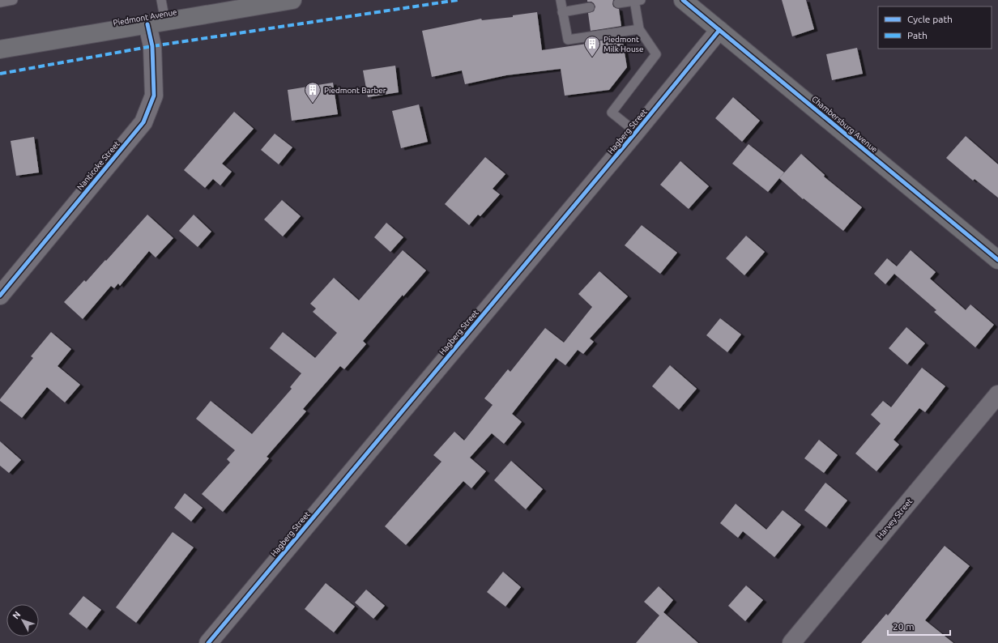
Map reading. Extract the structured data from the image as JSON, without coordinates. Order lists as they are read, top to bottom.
{
  "streets": {
    "street": [
      "Piedmont Avenue",
      "Chambersburg Avenue",
      "Hagberg Street",
      "Nanticoke Street",
      "Harvey Street"
    ]
  },
  "crossings": [
    ["Piedmont Avenue", "Nanticoke Street"],
    ["Chambersburg Avenue", "Hagberg Street"]
  ],
  "places": {
    "building": ["Piedmont Milk House", "Piedmont Barber"]
  },
  "legend": ["Cycle path", "Path"],
  "scale_bar": "20 m",
  "north": "top left"
}
